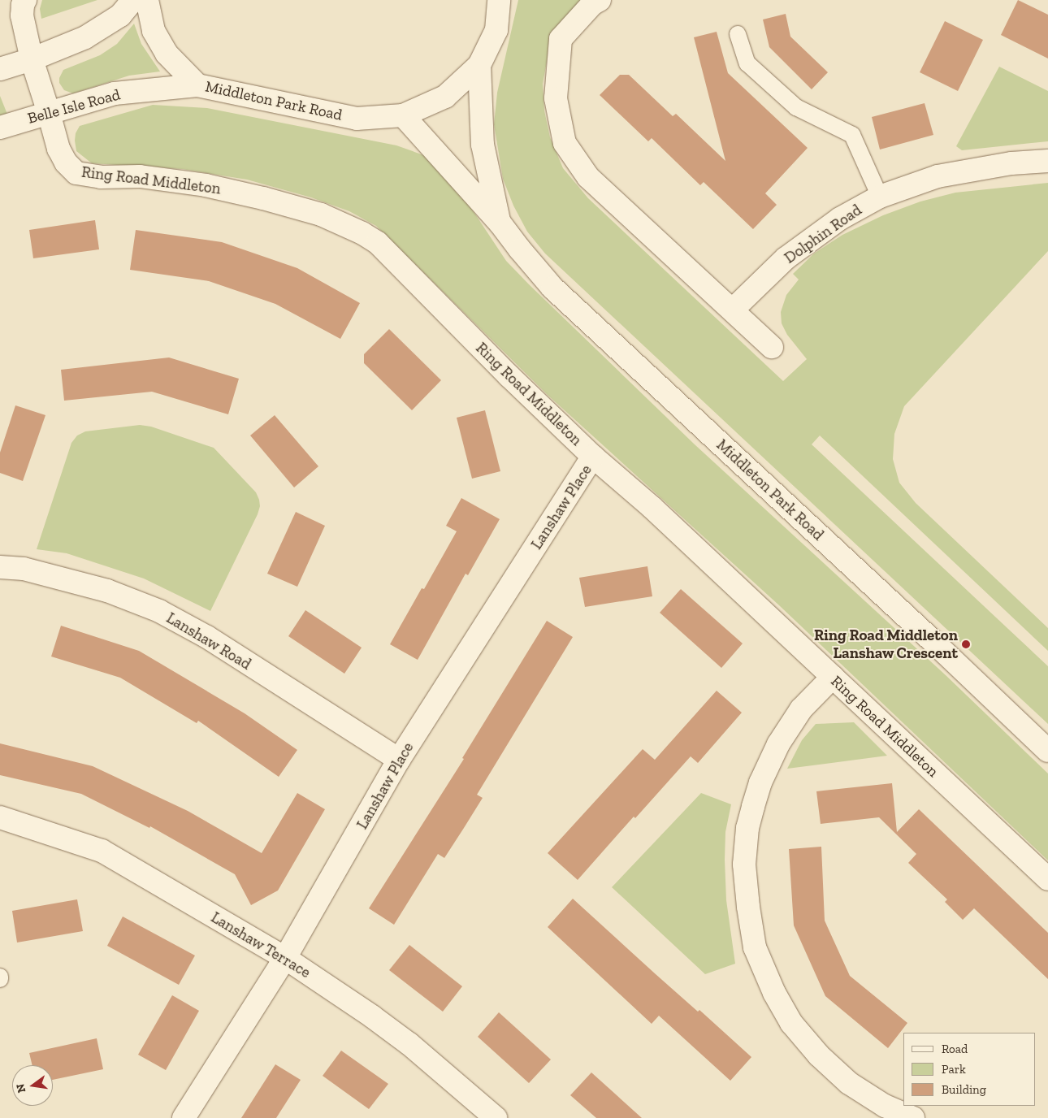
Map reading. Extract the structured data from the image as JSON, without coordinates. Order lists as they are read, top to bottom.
{
  "streets": {
    "street": [
      "Middleton Park Road",
      "Belle Isle Road",
      "Ring Road Middleton",
      "Dolphin Road",
      "Lanshaw Place",
      "Lanshaw Road",
      "Lanshaw Terrace"
    ]
  },
  "crossings": [
    ["Middleton Park Road", "Belle Isle Road"],
    ["Belle Isle Road", "Ring Road Middleton"],
    ["Ring Road Middleton", "Lanshaw Place"],
    ["Lanshaw Place", "Lanshaw Road"],
    ["Lanshaw Place", "Lanshaw Terrace"]
  ],
  "places": ["Ring Road Middleton Lanshaw Crescent"],
  "legend": ["Road", "Park", "Building"],
  "north": "left"
}
